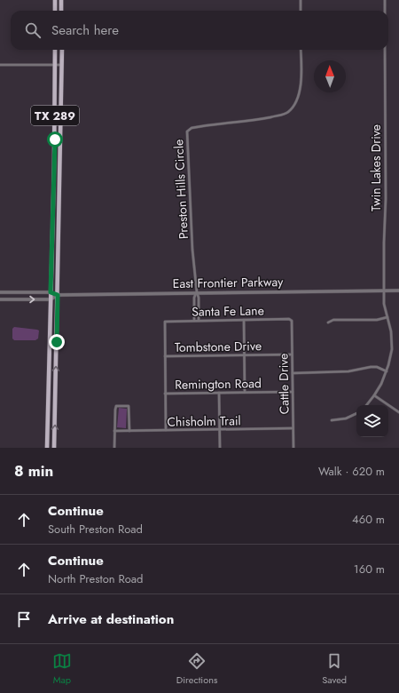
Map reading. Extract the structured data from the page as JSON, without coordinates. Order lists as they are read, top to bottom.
{
  "streets": {
    "main road": ["TX 289"],
    "street": [
      "Twin Lakes Drive",
      "Preston Hills Circle",
      "East Frontier Parkway",
      "Santa Fe Lane",
      "Tombstone Drive",
      "Remington Road",
      "Cattle Drive",
      "Chisholm Trail"
    ]
  },
  "crossings": [
    ["TX 289", "East Frontier Parkway"],
    ["Twin Lakes Drive", "East Frontier Parkway"],
    ["Preston Hills Circle", "East Frontier Parkway"],
    ["Santa Fe Lane", "Tombstone Drive"],
    ["Santa Fe Lane", "Cattle Drive"],
    ["Tombstone Drive", "Cattle Drive"],
    ["Remington Road", "Cattle Drive"],
    ["Cattle Drive", "Chisholm Trail"]
  ],
  "north": "top",
  "page": {
    "search": "Search here",
    "heading": ["8 min", "Walk · 620 m"],
    "list": [
      ["Continue", "South Preston Road", "460 m"],
      ["Continue", "North Preston Road", "160 m"],
      "Arrive at destination"
    ],
    "nav": ["Map", "Directions", "Saved"]
  }
}
